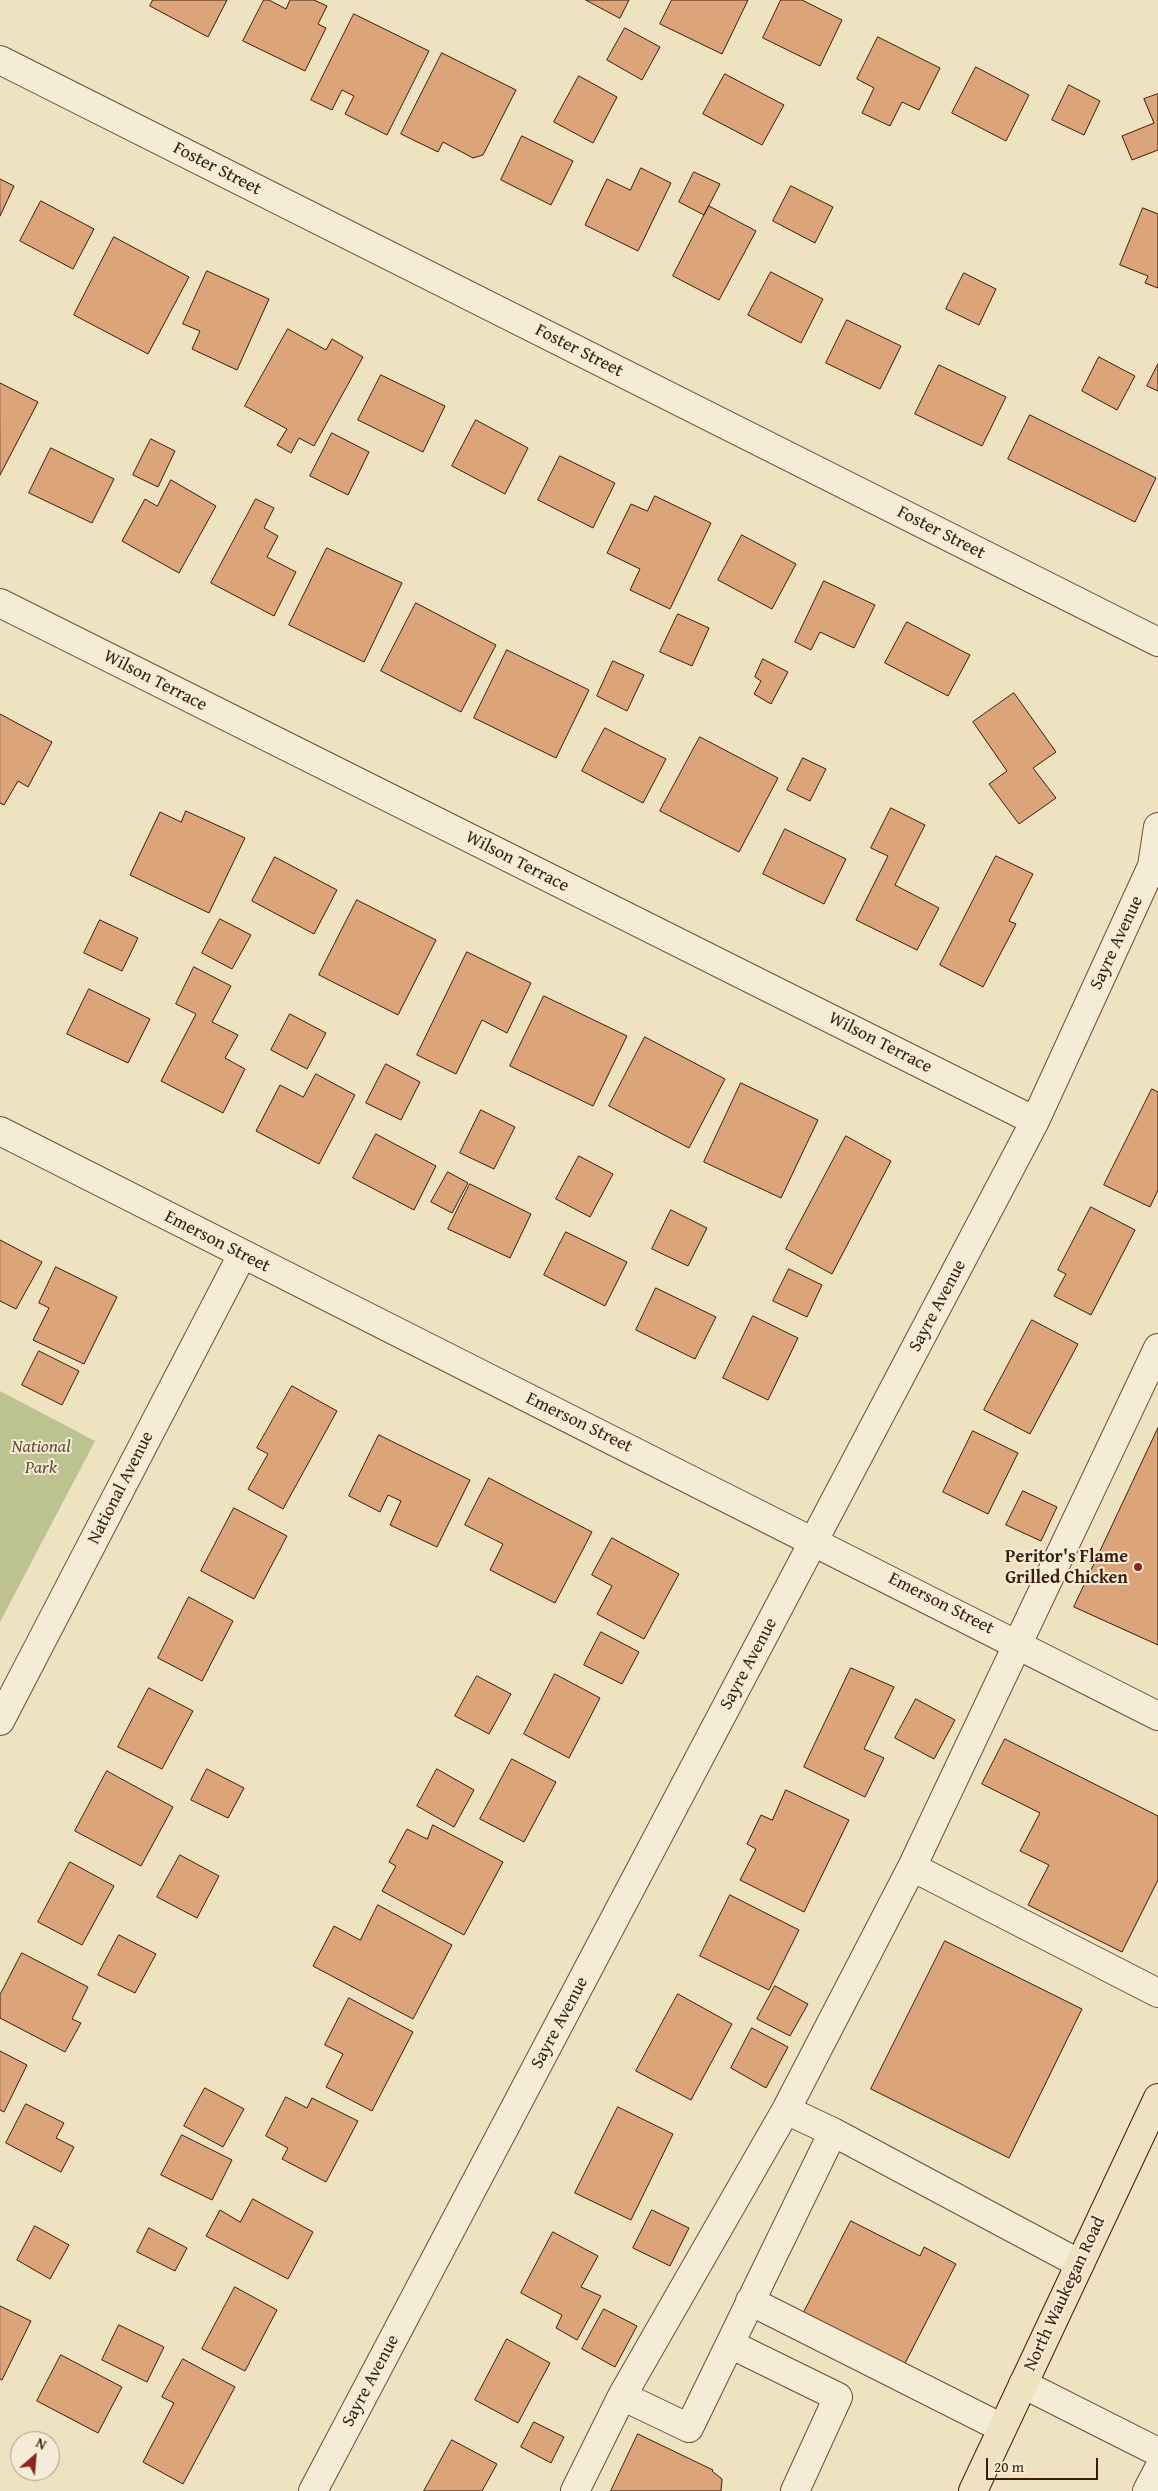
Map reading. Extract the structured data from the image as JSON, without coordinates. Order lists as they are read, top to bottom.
{
  "streets": {
    "main road": ["North Waukegan Road"],
    "street": [
      "Foster Street",
      "Wilson Terrace",
      "Sayre Avenue",
      "Emerson Street",
      "National Avenue"
    ]
  },
  "crossings": [
    ["Wilson Terrace", "Sayre Avenue"],
    ["Sayre Avenue", "Emerson Street"],
    ["Emerson Street", "National Avenue"]
  ],
  "parks": ["National Park"],
  "places": ["Peritor's Flame Grilled Chicken"],
  "scale_bar": "20 m",
  "north": "top right"
}
